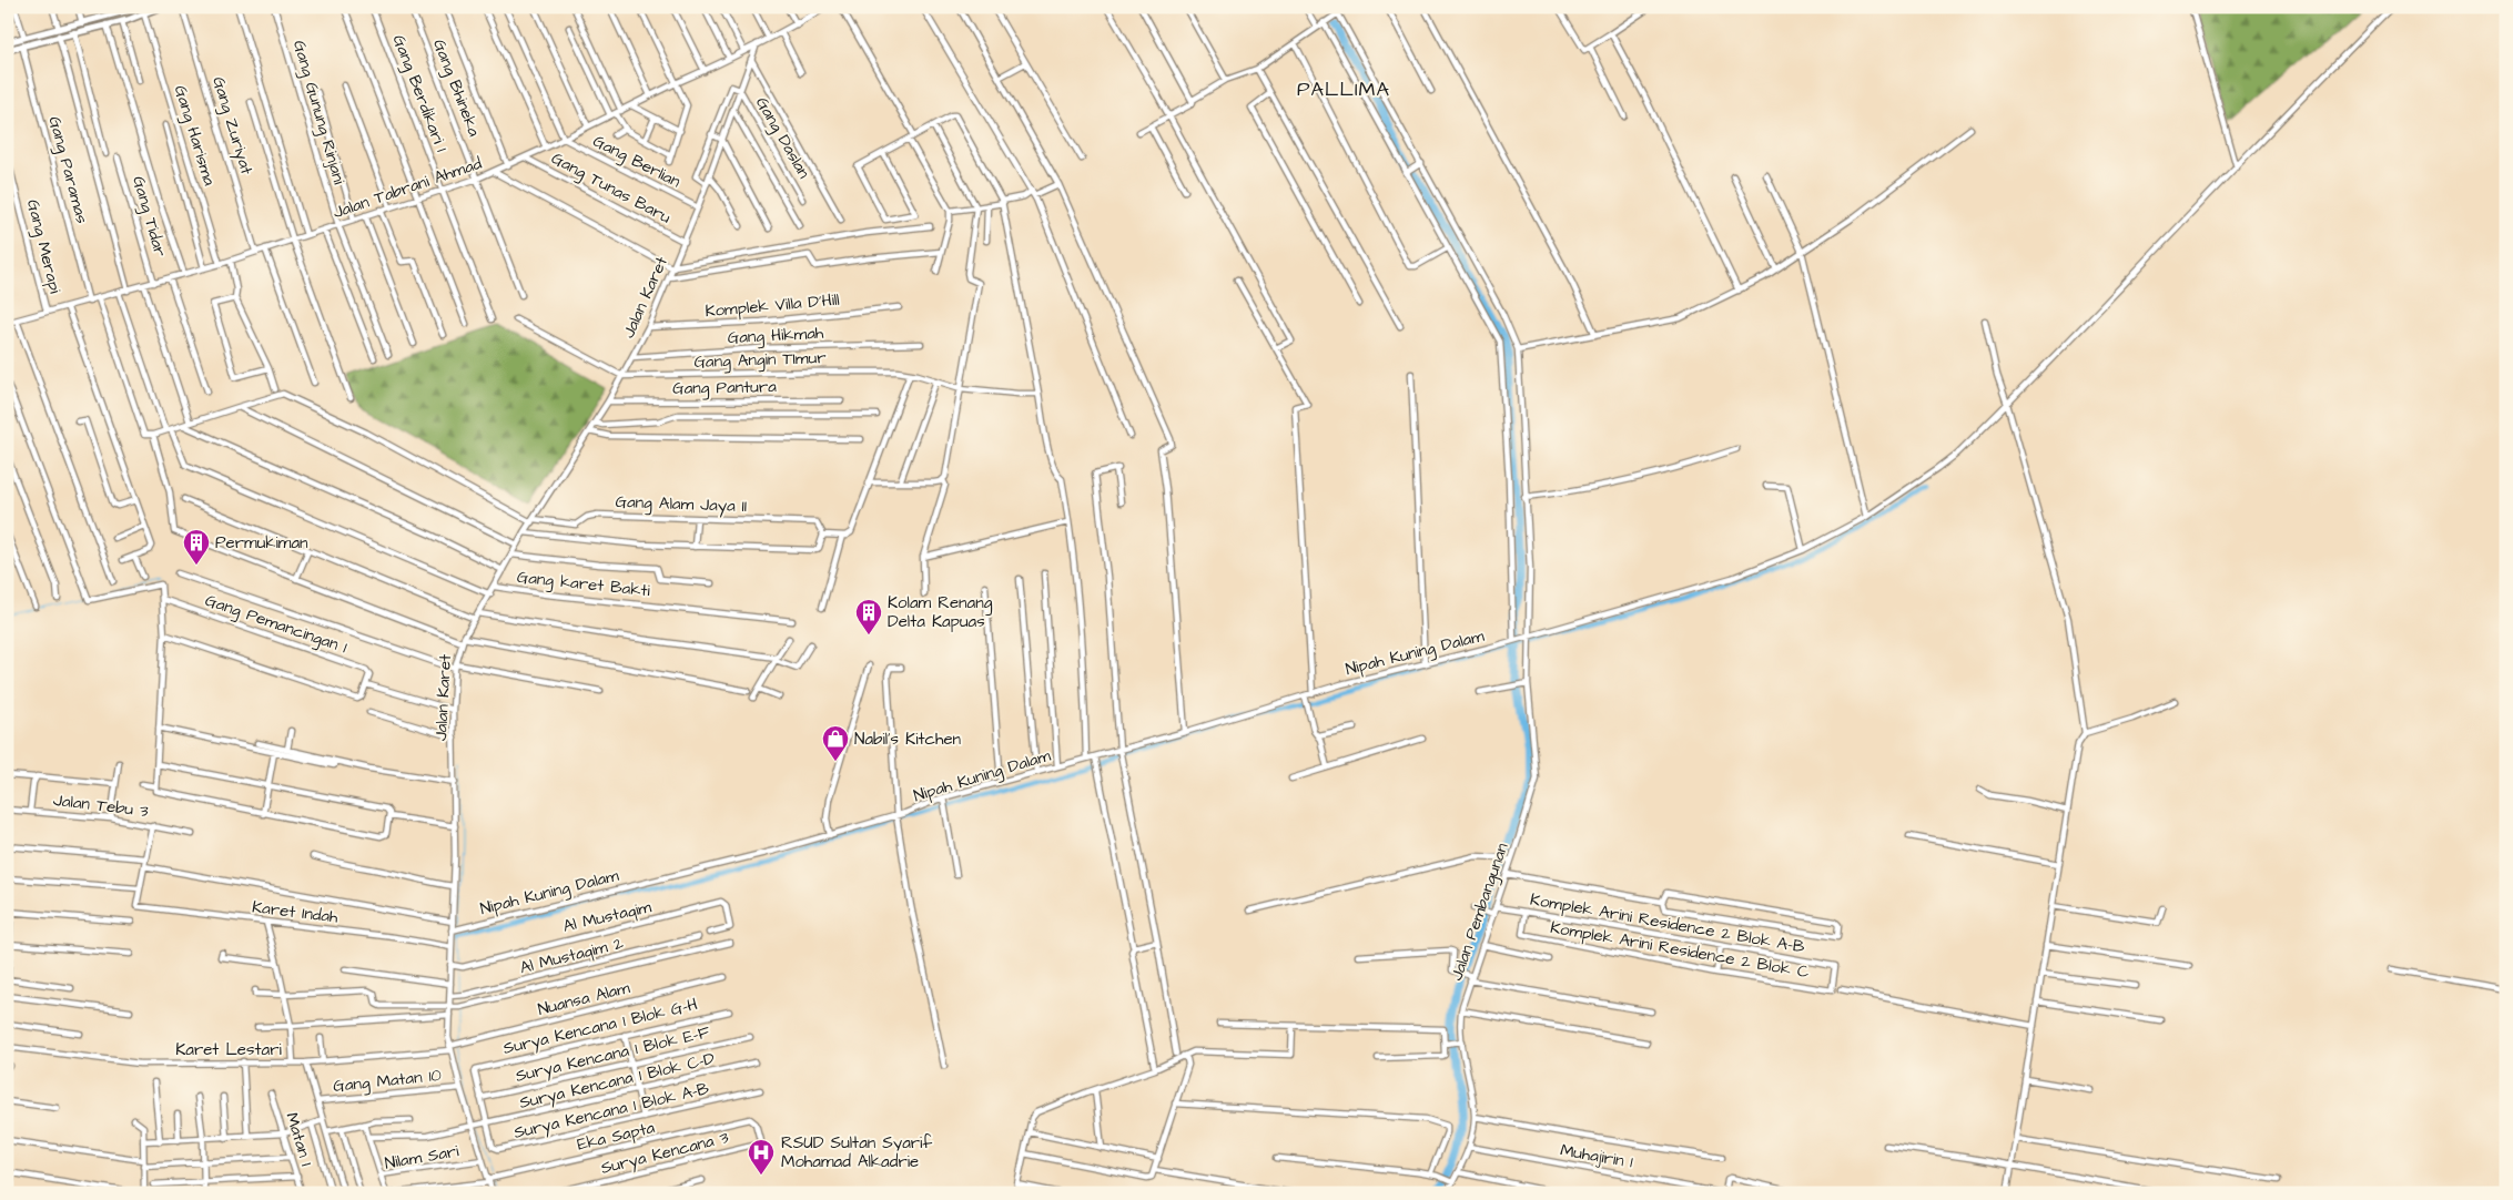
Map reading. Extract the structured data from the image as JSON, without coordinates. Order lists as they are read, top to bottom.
{
  "streets": {
    "street": [
      "Gang Bhineka",
      "Gang Berdikari 1",
      "Gang Gunung Rinjani",
      "Gang Zuriyat",
      "Gang Harisma",
      "Gang Daslan",
      "Gang Berlian",
      "Gang Paramas",
      "Jalan Tabrani Ahmad",
      "Gang Tunas Baru",
      "Gang Tidar",
      "Gang Merapi",
      "Jalan Karet",
      "Komplek Villa D'Hill",
      "Gang Hikmah",
      "Gang Angin TImur",
      "Gang Pantura",
      "Gang Alam Jaya II",
      "Gang karet Bakti",
      "Gang Pemancingan 1",
      "Nipah Kuning Dalam",
      "Jalan Tebu 3",
      "Karet Indah",
      "Jalan Pembangunan",
      "Al Mustaqim",
      "Komplek Arini Residence 2 Blok A-B",
      "Komplek Arini Residence 2 Blok C",
      "Al Mustaqim 2",
      "Nuansa Alam",
      "Surya Kencana 1 Blok G-H",
      "Karet Lestari",
      "Surya Kencana 1 Blok E-F",
      "Gang Matan 10",
      "Surya Kencana 1 Blok C-D",
      "Surya Kencana 1 Blok A-B",
      "Eka Sapta",
      "Matan 1",
      "Surya Kencana 3",
      "Muhajirin 1",
      "Nilam Sari"
    ]
  },
  "crossings": [
    ["Gang Bhineka", "Jalan Tabrani Ahmad"],
    ["Gang Berdikari 1", "Jalan Tabrani Ahmad"],
    ["Gang Gunung Rinjani", "Jalan Tabrani Ahmad"],
    ["Gang Zuriyat", "Jalan Tabrani Ahmad"],
    ["Gang Harisma", "Jalan Tabrani Ahmad"],
    ["Gang Daslan", "Jalan Karet"],
    ["Gang Berlian", "Jalan Tabrani Ahmad"],
    ["Gang Berlian", "Jalan Karet"],
    ["Gang Paramas", "Jalan Tabrani Ahmad"],
    ["Jalan Tabrani Ahmad", "Gang Tunas Baru"],
    ["Jalan Tabrani Ahmad", "Gang Tidar"],
    ["Jalan Tabrani Ahmad", "Gang Merapi"],
    ["Jalan Tabrani Ahmad", "Jalan Karet"],
    ["Gang Tunas Baru", "Jalan Karet"],
    ["Jalan Karet", "Komplek Villa D'Hill"],
    ["Jalan Karet", "Gang Hikmah"],
    ["Jalan Karet", "Gang Angin TImur"],
    ["Jalan Karet", "Gang Pantura"],
    ["Jalan Karet", "Gang Alam Jaya II"],
    ["Jalan Karet", "Gang karet Bakti"],
    ["Jalan Karet", "Nipah Kuning Dalam"],
    ["Jalan Karet", "Karet Indah"],
    ["Jalan Karet", "Al Mustaqim"],
    ["Jalan Karet", "Al Mustaqim 2"],
    ["Jalan Karet", "Nuansa Alam"],
    ["Jalan Karet", "Karet Lestari"],
    ["Jalan Karet", "Gang Matan 10"],
    ["Jalan Karet", "Surya Kencana 1 Blok C-D"],
    ["Jalan Karet", "Eka Sapta"],
    ["Jalan Karet", "Nilam Sari"],
    ["Nipah Kuning Dalam", "Jalan Pembangunan"],
    ["Jalan Pembangunan", "Komplek Arini Residence 2 Blok A-B"],
    ["Jalan Pembangunan", "Muhajirin 1"],
    ["Komplek Arini Residence 2 Blok A-B", "Komplek Arini Residence 2 Blok C"],
    ["Nuansa Alam", "Karet Lestari"],
    ["Surya Kencana 1 Blok G-H", "Surya Kencana 1 Blok E-F"],
    ["Surya Kencana 1 Blok C-D", "Surya Kencana 1 Blok A-B"],
    ["Eka Sapta", "Surya Kencana 3"]
  ],
  "districts": ["PALLIMA"],
  "places": {
    "building": ["Permukiman", "Kolam Renang Delta Kapuas"],
    "shop": ["Nabil's Kitchen"],
    "hospital": ["RSUD Sultan Syarif Mohamad Alkadrie"]
  }
}
